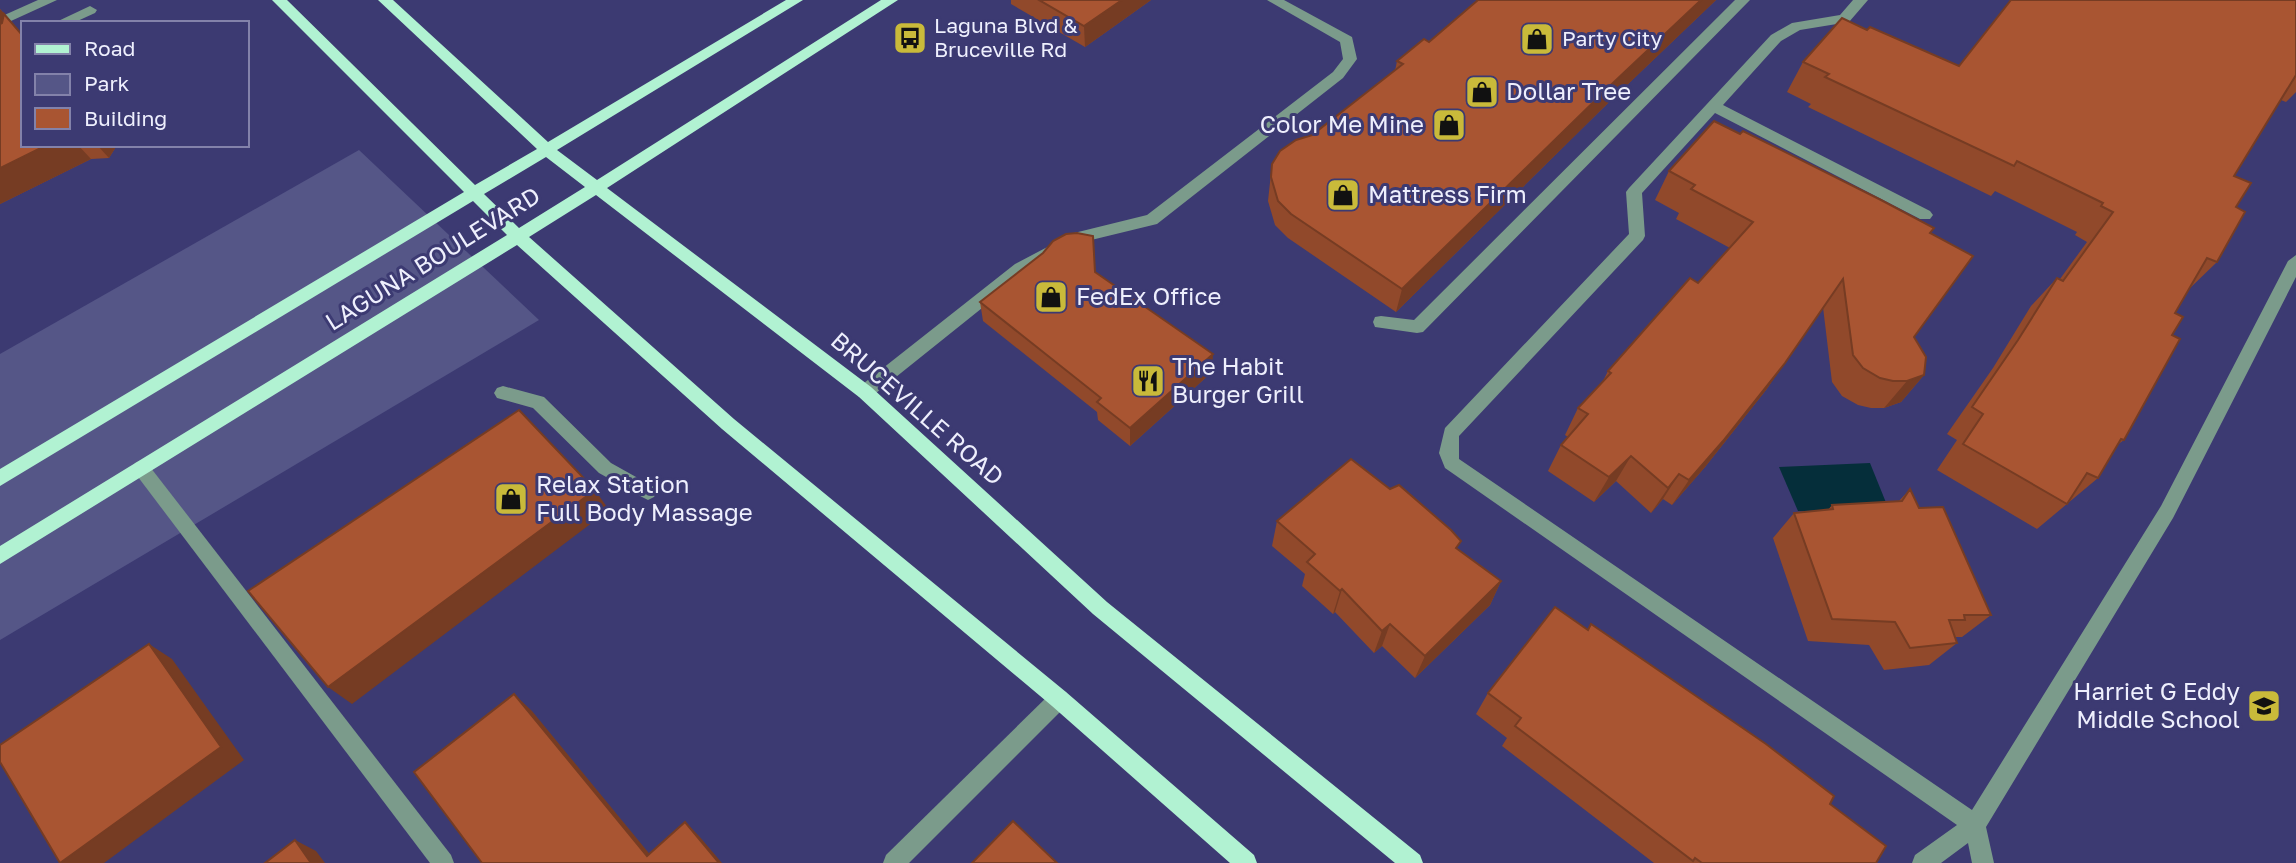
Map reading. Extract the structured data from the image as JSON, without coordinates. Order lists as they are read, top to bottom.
{
  "streets": {
    "main road": ["LAGUNA BOULEVARD", "BRUCEVILLE ROAD"]
  },
  "crossings": [
    ["LAGUNA BOULEVARD", "BRUCEVILLE ROAD"]
  ],
  "places": {
    "bus stop": ["Laguna Blvd & Bruceville Rd"],
    "shop": [
      "Party City",
      "Dollar Tree",
      "Color Me Mine",
      "Mattress Firm",
      "FedEx Office",
      "Relax Station Full Body Massage"
    ],
    "restaurant": ["The Habit Burger Grill"],
    "school or university": ["Harriet G Eddy Middle School"]
  },
  "legend": ["Road", "Park", "Building"]
}
